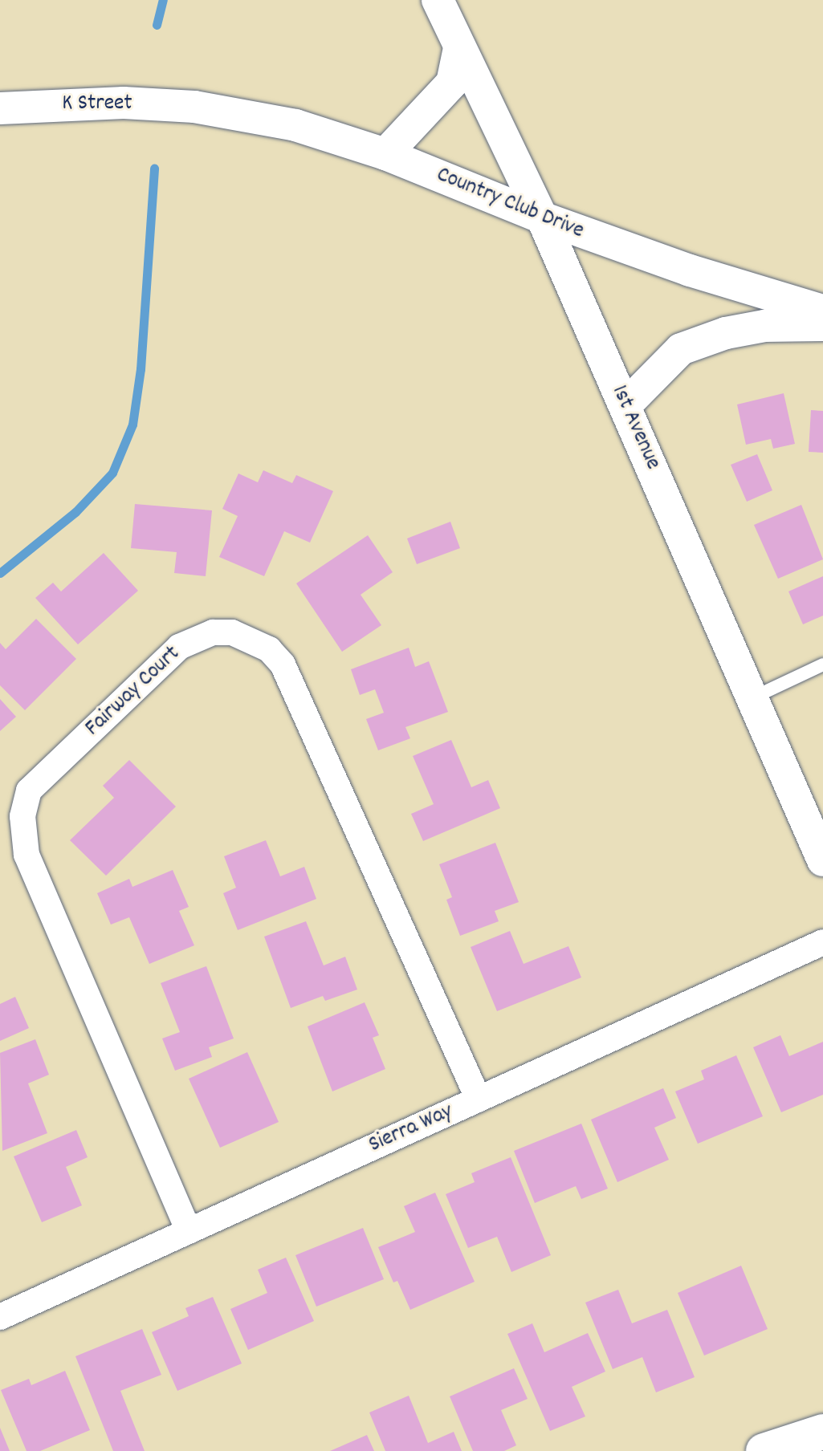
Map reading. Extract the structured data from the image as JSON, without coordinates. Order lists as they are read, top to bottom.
{
  "streets": {
    "street": [
      "K Street",
      "Country Club Drive",
      "1st Avenue",
      "Fairway Court",
      "Sierra Way"
    ]
  },
  "crossings": [
    ["K Street", "Country Club Drive"],
    ["Country Club Drive", "1st Avenue"],
    ["Fairway Court", "Sierra Way"]
  ]
}
